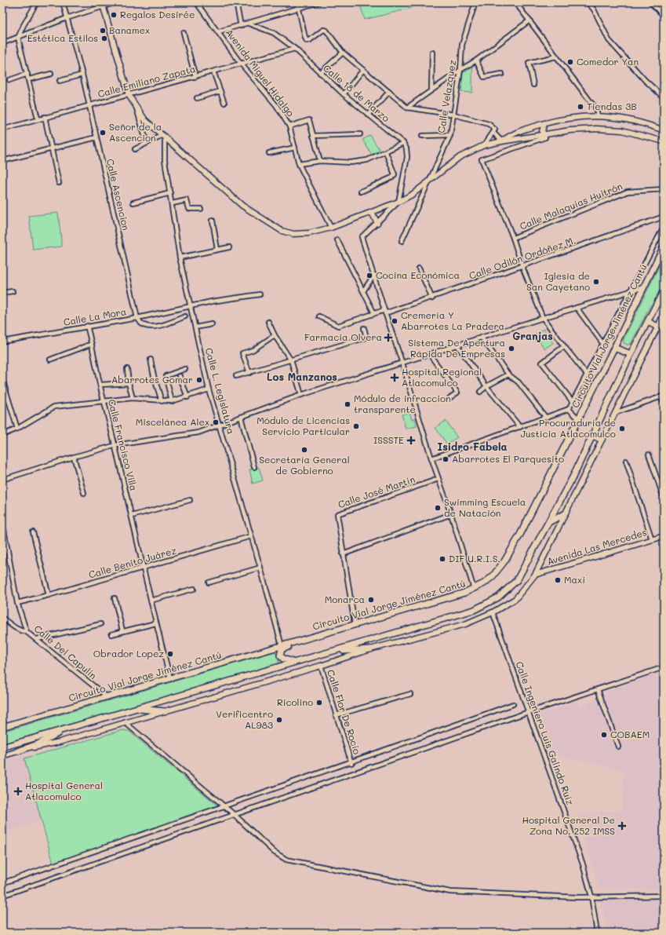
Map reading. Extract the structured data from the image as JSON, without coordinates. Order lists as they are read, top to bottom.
{
  "streets": {
    "main road": ["Circuito Vial Jorge Jiménez Cantú"],
    "street": [
      "Avenida Miguel Hidalgo",
      "Calle Emiliano Zapata",
      "Calle 18 de Marzo",
      "Calle Velazquez",
      "Calle Ascencion",
      "Calle Malaquías Huitrón",
      "Calle Odilón Ordóñez M.",
      "Calle La Mora",
      "Calle L. Legislatura",
      "Calle Francisco Villa",
      "Calle José Martín",
      "Avenida Las Mercedes",
      "Calle Benito Juárez",
      "Calle Del Capulín",
      "Calle Flor De Rocío",
      "Calle Ingeniero Luis Galindo Ruíz"
    ]
  },
  "crossings": [
    ["Avenida Miguel Hidalgo", "Calle Emiliano Zapata"],
    ["Calle Emiliano Zapata", "Calle 18 de Marzo"],
    ["Calle Emiliano Zapata", "Calle Ascencion"],
    ["Calle Ascencion", "Calle La Mora"],
    ["Calle Malaquías Huitrón", "Calle Odilón Ordóñez M."],
    ["Calle La Mora", "Calle L. Legislatura"],
    ["Calle La Mora", "Calle Francisco Villa"],
    ["Circuito Vial Jorge Jiménez Cantú", "Calle L. Legislatura"],
    ["Circuito Vial Jorge Jiménez Cantú", "Calle Francisco Villa"],
    ["Circuito Vial Jorge Jiménez Cantú", "Calle José Martín"],
    ["Circuito Vial Jorge Jiménez Cantú", "Calle Del Capulín"],
    ["Calle L. Legislatura", "Calle Benito Juárez"],
    ["Calle Francisco Villa", "Calle Benito Juárez"],
    ["Calle Benito Juárez", "Calle Del Capulín"]
  ],
  "districts": ["Granjas", "Los Manzanos", "Isidro Fabela"],
  "places": {
    "other": [
      "Regalos Desirée",
      "Banamex",
      "Estética Estilos",
      "Comedor Yan",
      "Tiendas 3B",
      "Señor de la Ascencion",
      "Cocina Económica",
      "Iglesia de San Cayetano",
      "Cremería Y Abarrotes La Pradera",
      "Sistema De Apertura Rápida De Empresas",
      "Abarrotes Gomar",
      "Módulo de infraccion transparente",
      "Miscelánea Alex",
      "Módulo de Licencias Servicio Particular",
      "Procuraduría de Justicia Atlacomulco",
      "Secretaría General de Gobierno",
      "Abarrotes El Parquesito",
      "Swimming Escuela de Natación",
      "DIF U.R.I.S.",
      "Maxi",
      "Monarca",
      "Obrador Lopez",
      "Ricolino",
      "Verificentro AL983",
      "COBAEM"
    ],
    "health": [
      "Farmacia Olvera",
      "Hospital Regional Atlacomulco",
      "ISSSTE",
      "Hospital General Atlacomulco",
      "Hospital General De Zona No. 252 IMSS"
    ]
  }
}
